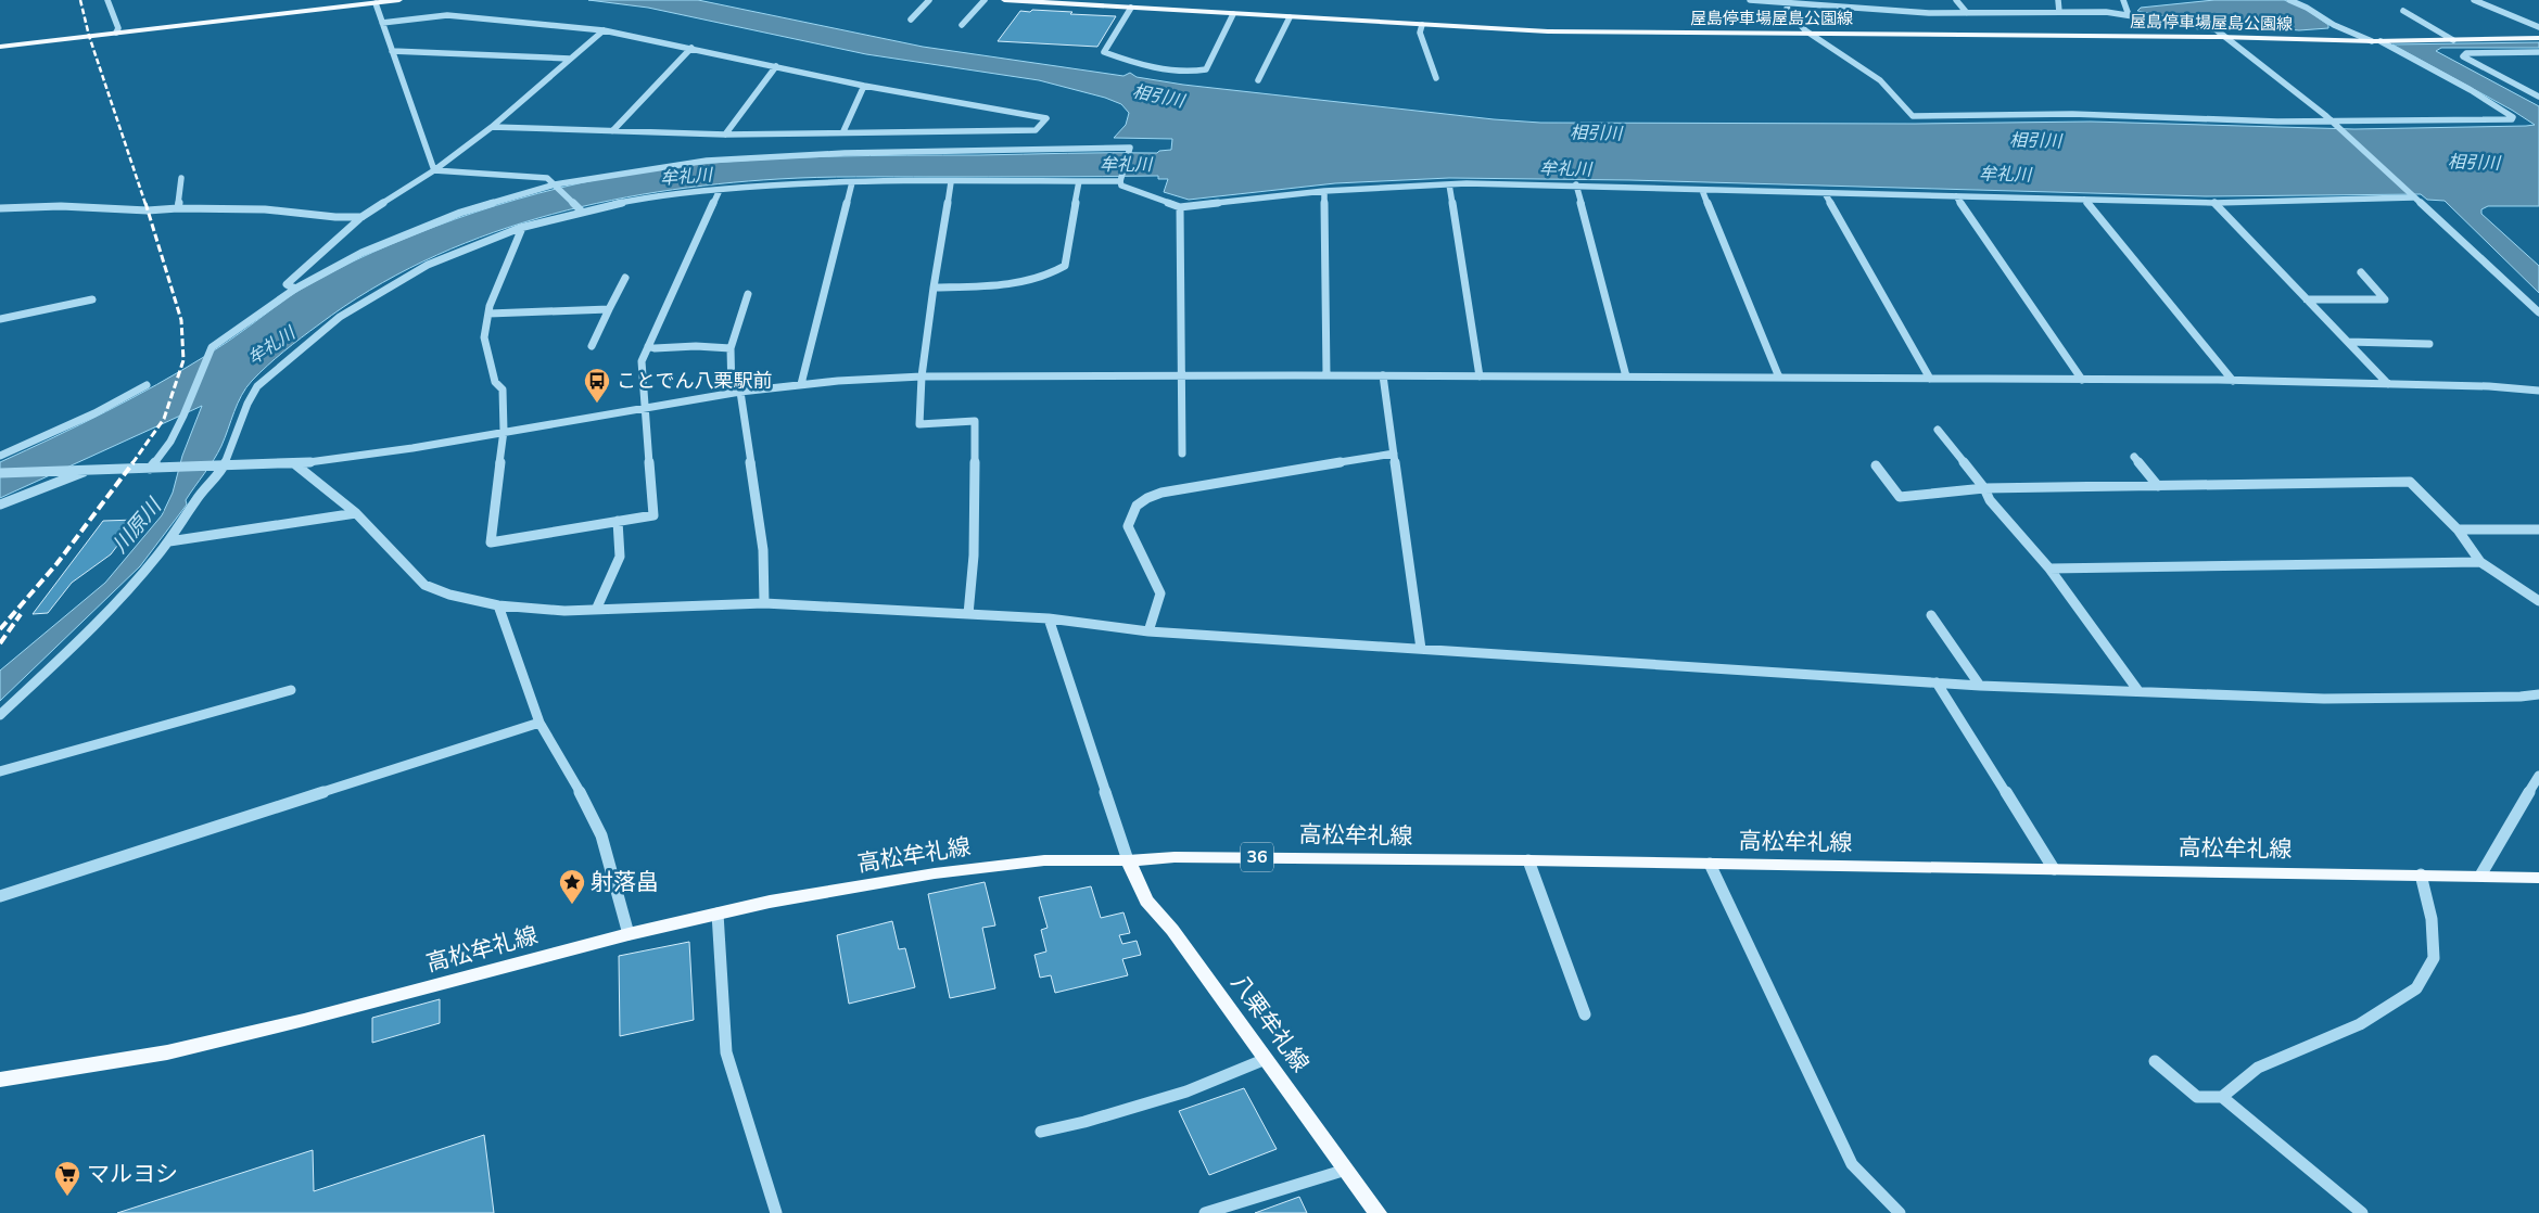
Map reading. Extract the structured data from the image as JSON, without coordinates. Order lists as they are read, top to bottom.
{
  "streets": {
    "main road": [
      "屋島停車場屋島公園線",
      "高松牟礼線",
      "36",
      "八栗牟礼線"
    ]
  },
  "crossings": [
    ["高松牟礼線", "八栗牟礼線"]
  ],
  "water": ["相引川", "牟礼川", "川原川"],
  "places": {
    "bus stop": ["ことでん八栗駅前"],
    "place": ["射落畠"],
    "supermarket": ["マルヨシ"]
  }
}
